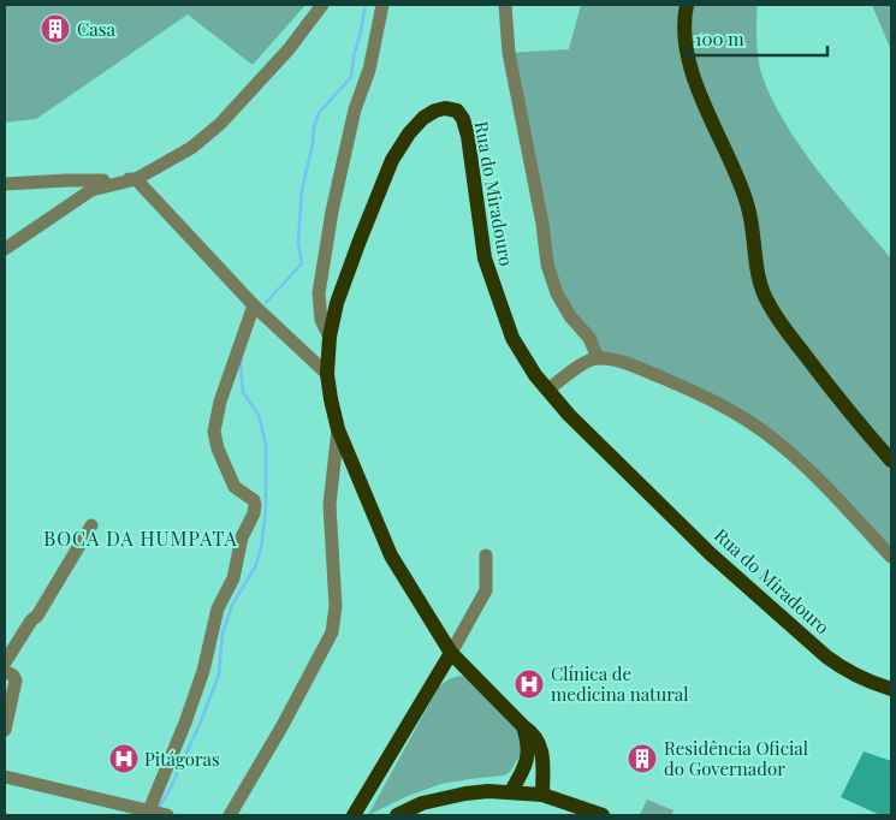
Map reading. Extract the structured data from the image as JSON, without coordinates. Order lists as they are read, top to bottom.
{
  "streets": {
    "main road": ["Rua do Miradouro"]
  },
  "districts": ["BOCA DA HUMPATA"],
  "places": {
    "building": ["Casa", "Residência Oficial do Governador"],
    "hospital": ["Clínica de medicina natural", "Pitágoras"]
  },
  "scale_bar": "100 m"
}
